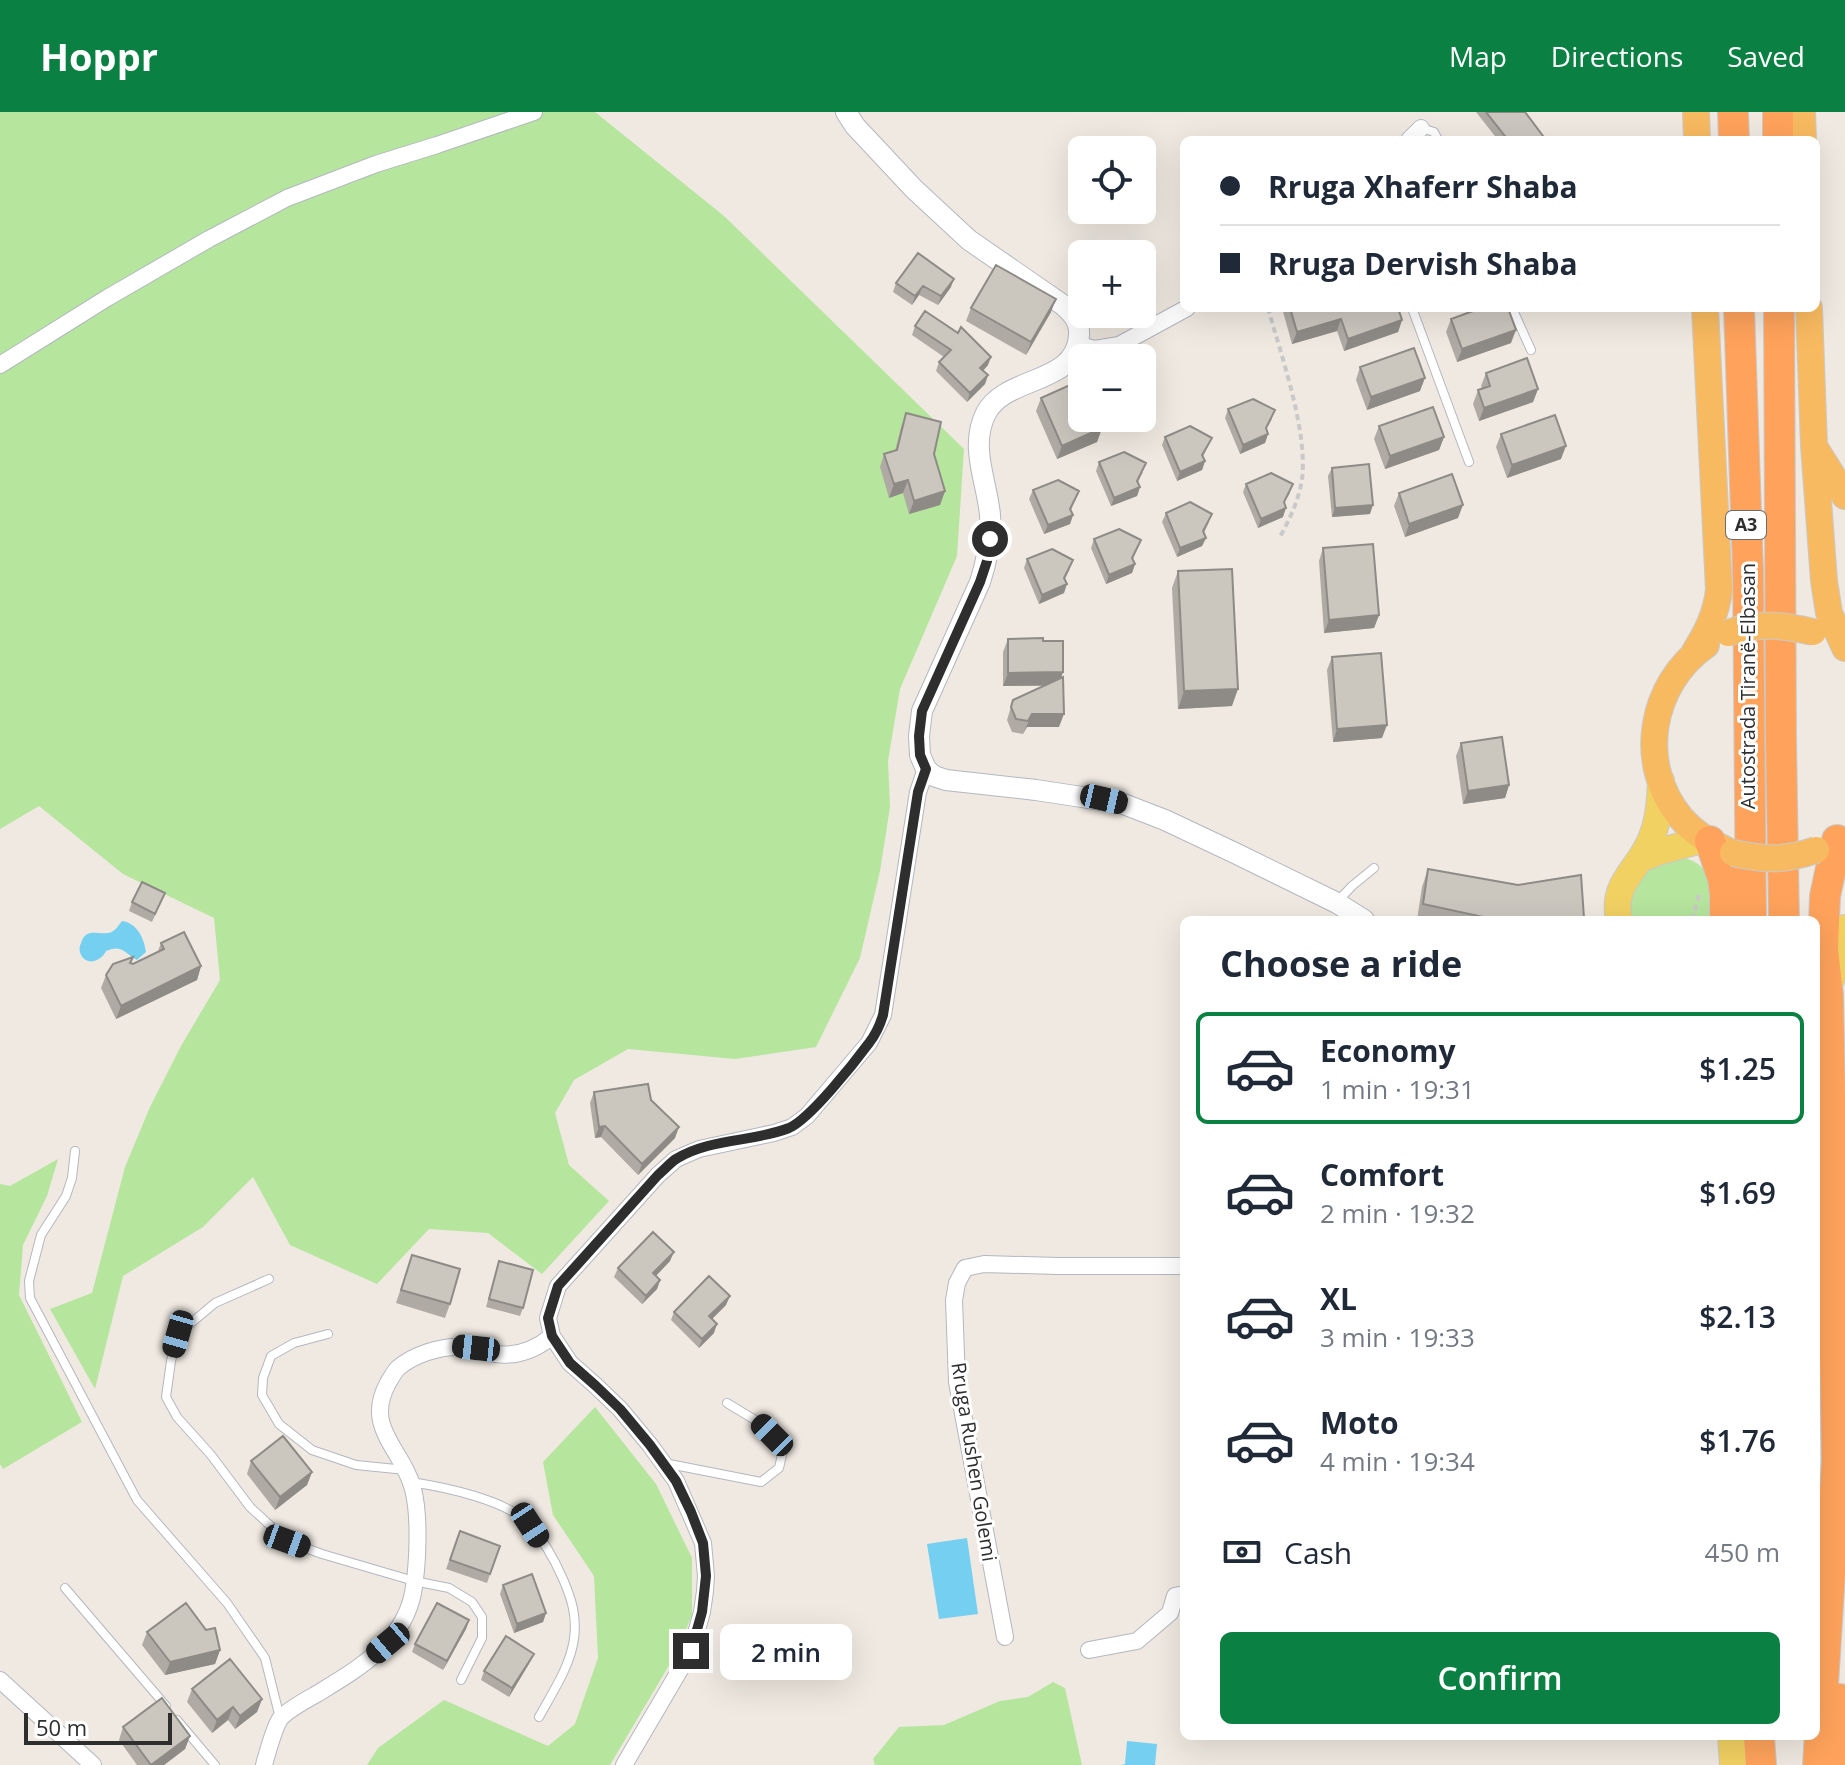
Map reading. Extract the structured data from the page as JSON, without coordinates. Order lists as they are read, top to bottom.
{
  "streets": {
    "highway": ["A3", "Autostrada Tiranë-Elbasan"],
    "street": ["Rruga Rushen Golemi"]
  },
  "scale_bar": "50 m",
  "page": {
    "header": "Hoppr",
    "nav": ["Map", "Directions", "Saved"],
    "map_buttons": ["+", "−"],
    "banner": ["Rruga Xhaferr Shaba", "Rruga Dervish Shaba"],
    "heading": "Choose a ride",
    "list": [
      {
        "name": "Economy",
        "note": "1 min · 19:31",
        "value": "$1.25"
      },
      {
        "name": "Comfort",
        "note": "2 min · 19:32",
        "value": "$1.69"
      },
      {
        "name": "XL",
        "note": "3 min · 19:33",
        "value": "$2.13"
      },
      {
        "name": "Moto",
        "note": "4 min · 19:34",
        "value": "$1.76"
      }
    ],
    "pay": ["Cash", "450 m"],
    "buttons": "Confirm",
    "bubble": "2 min",
    "scale": "50 m"
  }
}
